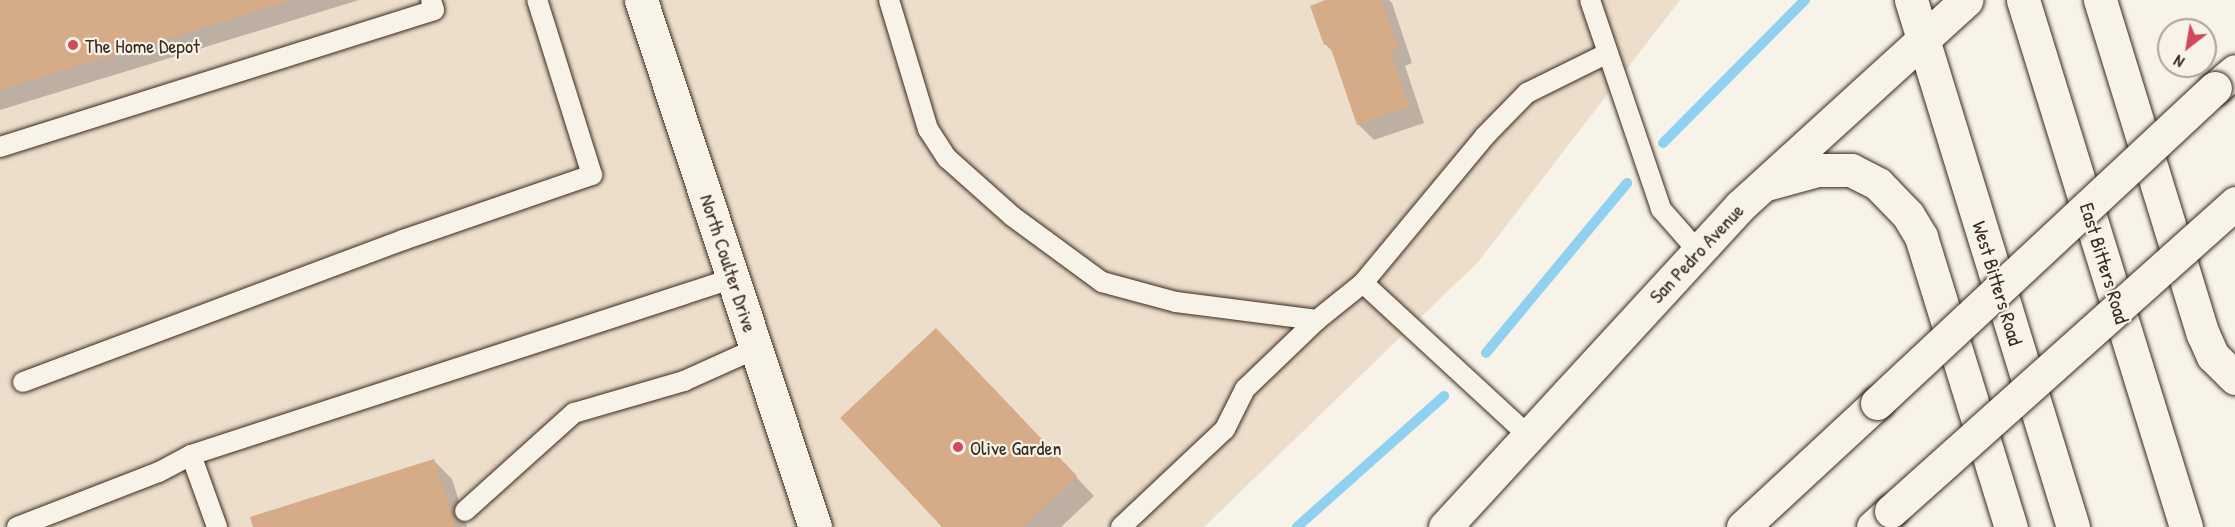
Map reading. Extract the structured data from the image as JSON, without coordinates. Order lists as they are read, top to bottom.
{
  "streets": {
    "main road": [
      "San Pedro Avenue",
      "North Coulter Drive",
      "East Bitters Road",
      "West Bitters Road"
    ]
  },
  "crossings": [
    ["San Pedro Avenue", "West Bitters Road"]
  ],
  "places": ["The Home Depot", "Olive Garden"],
  "north": "bottom left"
}
